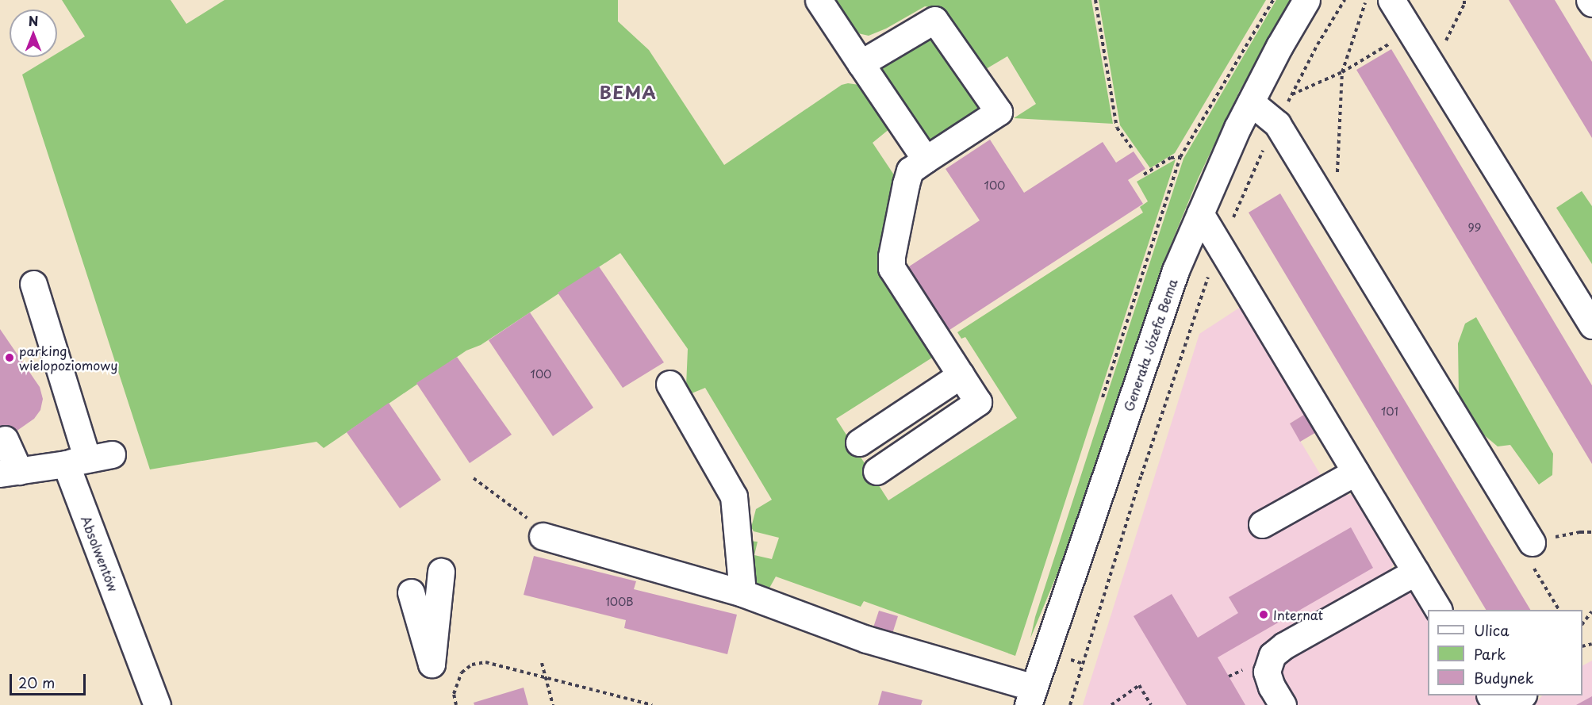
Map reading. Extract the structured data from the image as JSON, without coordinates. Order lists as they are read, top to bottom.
{
  "streets": {
    "street": ["Generała Józefa Bema", "Absolwentów"]
  },
  "districts": ["BEMA"],
  "places": ["parking wielopoziomowy", "Internat"],
  "house_numbers": [
    "100",
    "99",
    "100",
    "101",
    "100B"
  ],
  "legend": ["Ulica", "Park", "Budynek"],
  "scale_bar": "20 m",
  "north": "top"
}
